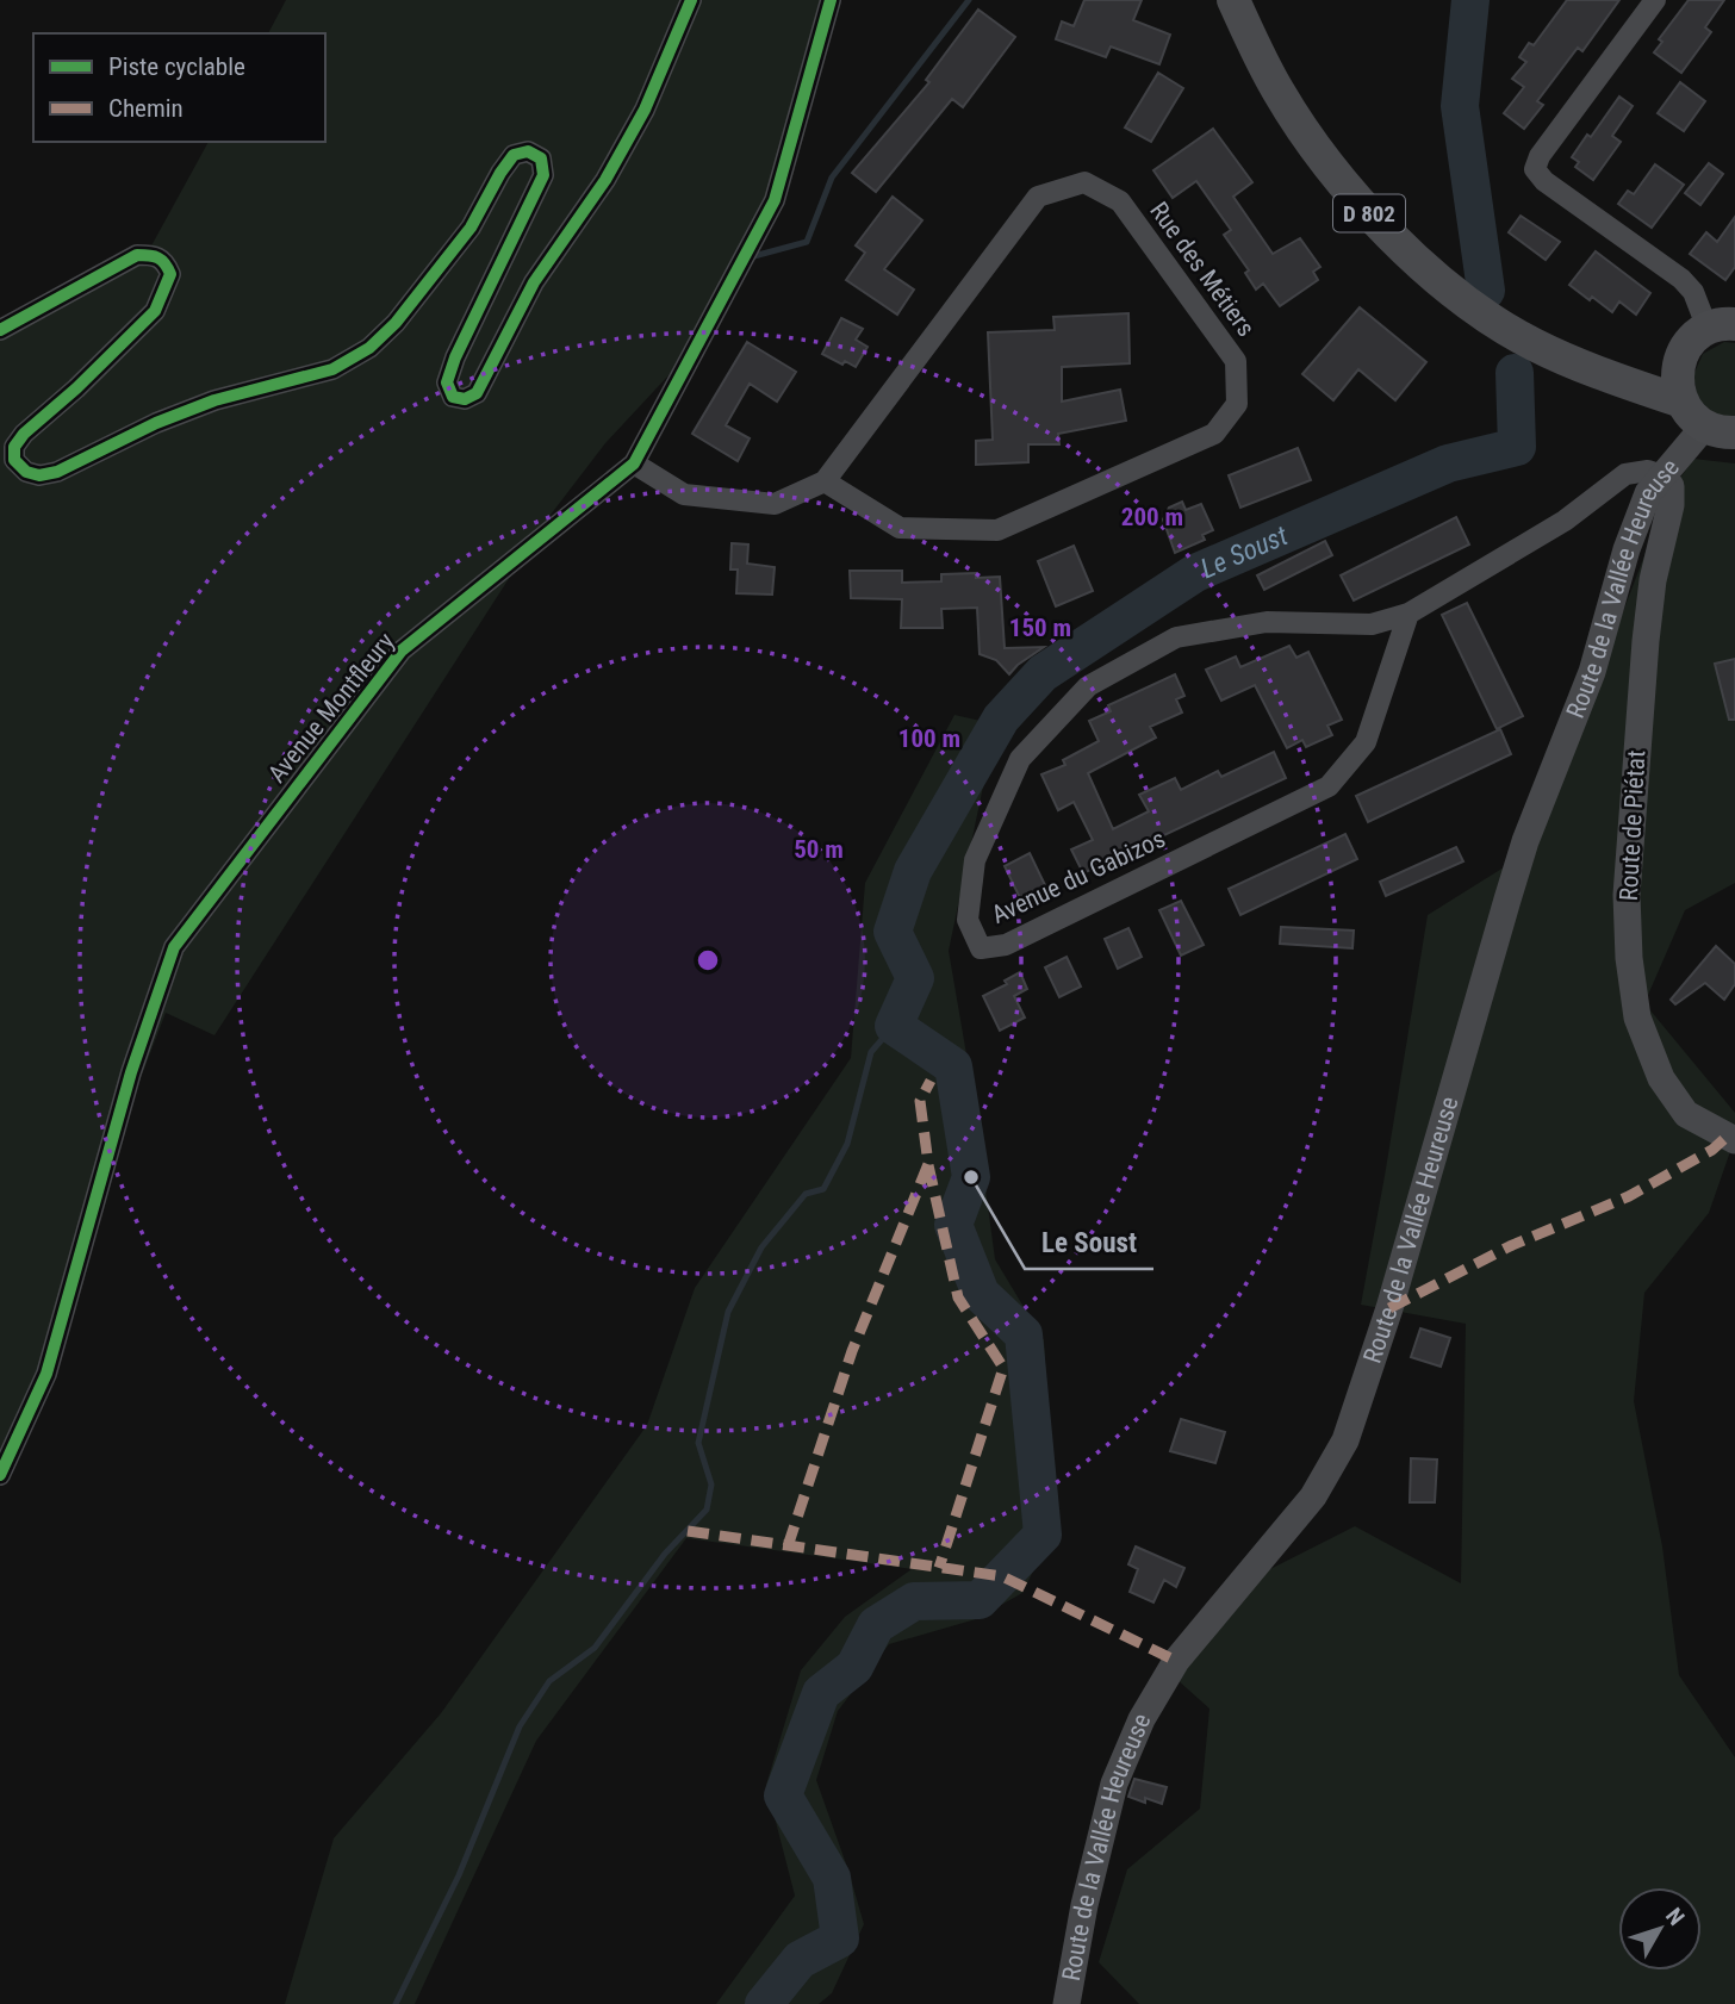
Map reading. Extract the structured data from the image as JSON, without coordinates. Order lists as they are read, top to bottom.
{
  "streets": {
    "main road": ["D 802"],
    "street": [
      "Rue des Métiers",
      "Route de la Vallée Heureuse",
      "Avenue Montfleury",
      "Route de Piétat",
      "Avenue du Gabizos"
    ]
  },
  "crossings": [
    ["Rue des Métiers", "Avenue Montfleury"],
    ["Route de la Vallée Heureuse", "Route de Piétat"],
    ["Route de la Vallée Heureuse", "Avenue du Gabizos"],
    ["Route de Piétat", "Avenue du Gabizos"]
  ],
  "water": ["Le Soust"],
  "places": ["Le Soust"],
  "legend": ["Piste cyclable", "Chemin"],
  "north": "top right",
  "rings": [
    "200 m",
    "150 m",
    "100 m",
    "50 m"
  ]
}
